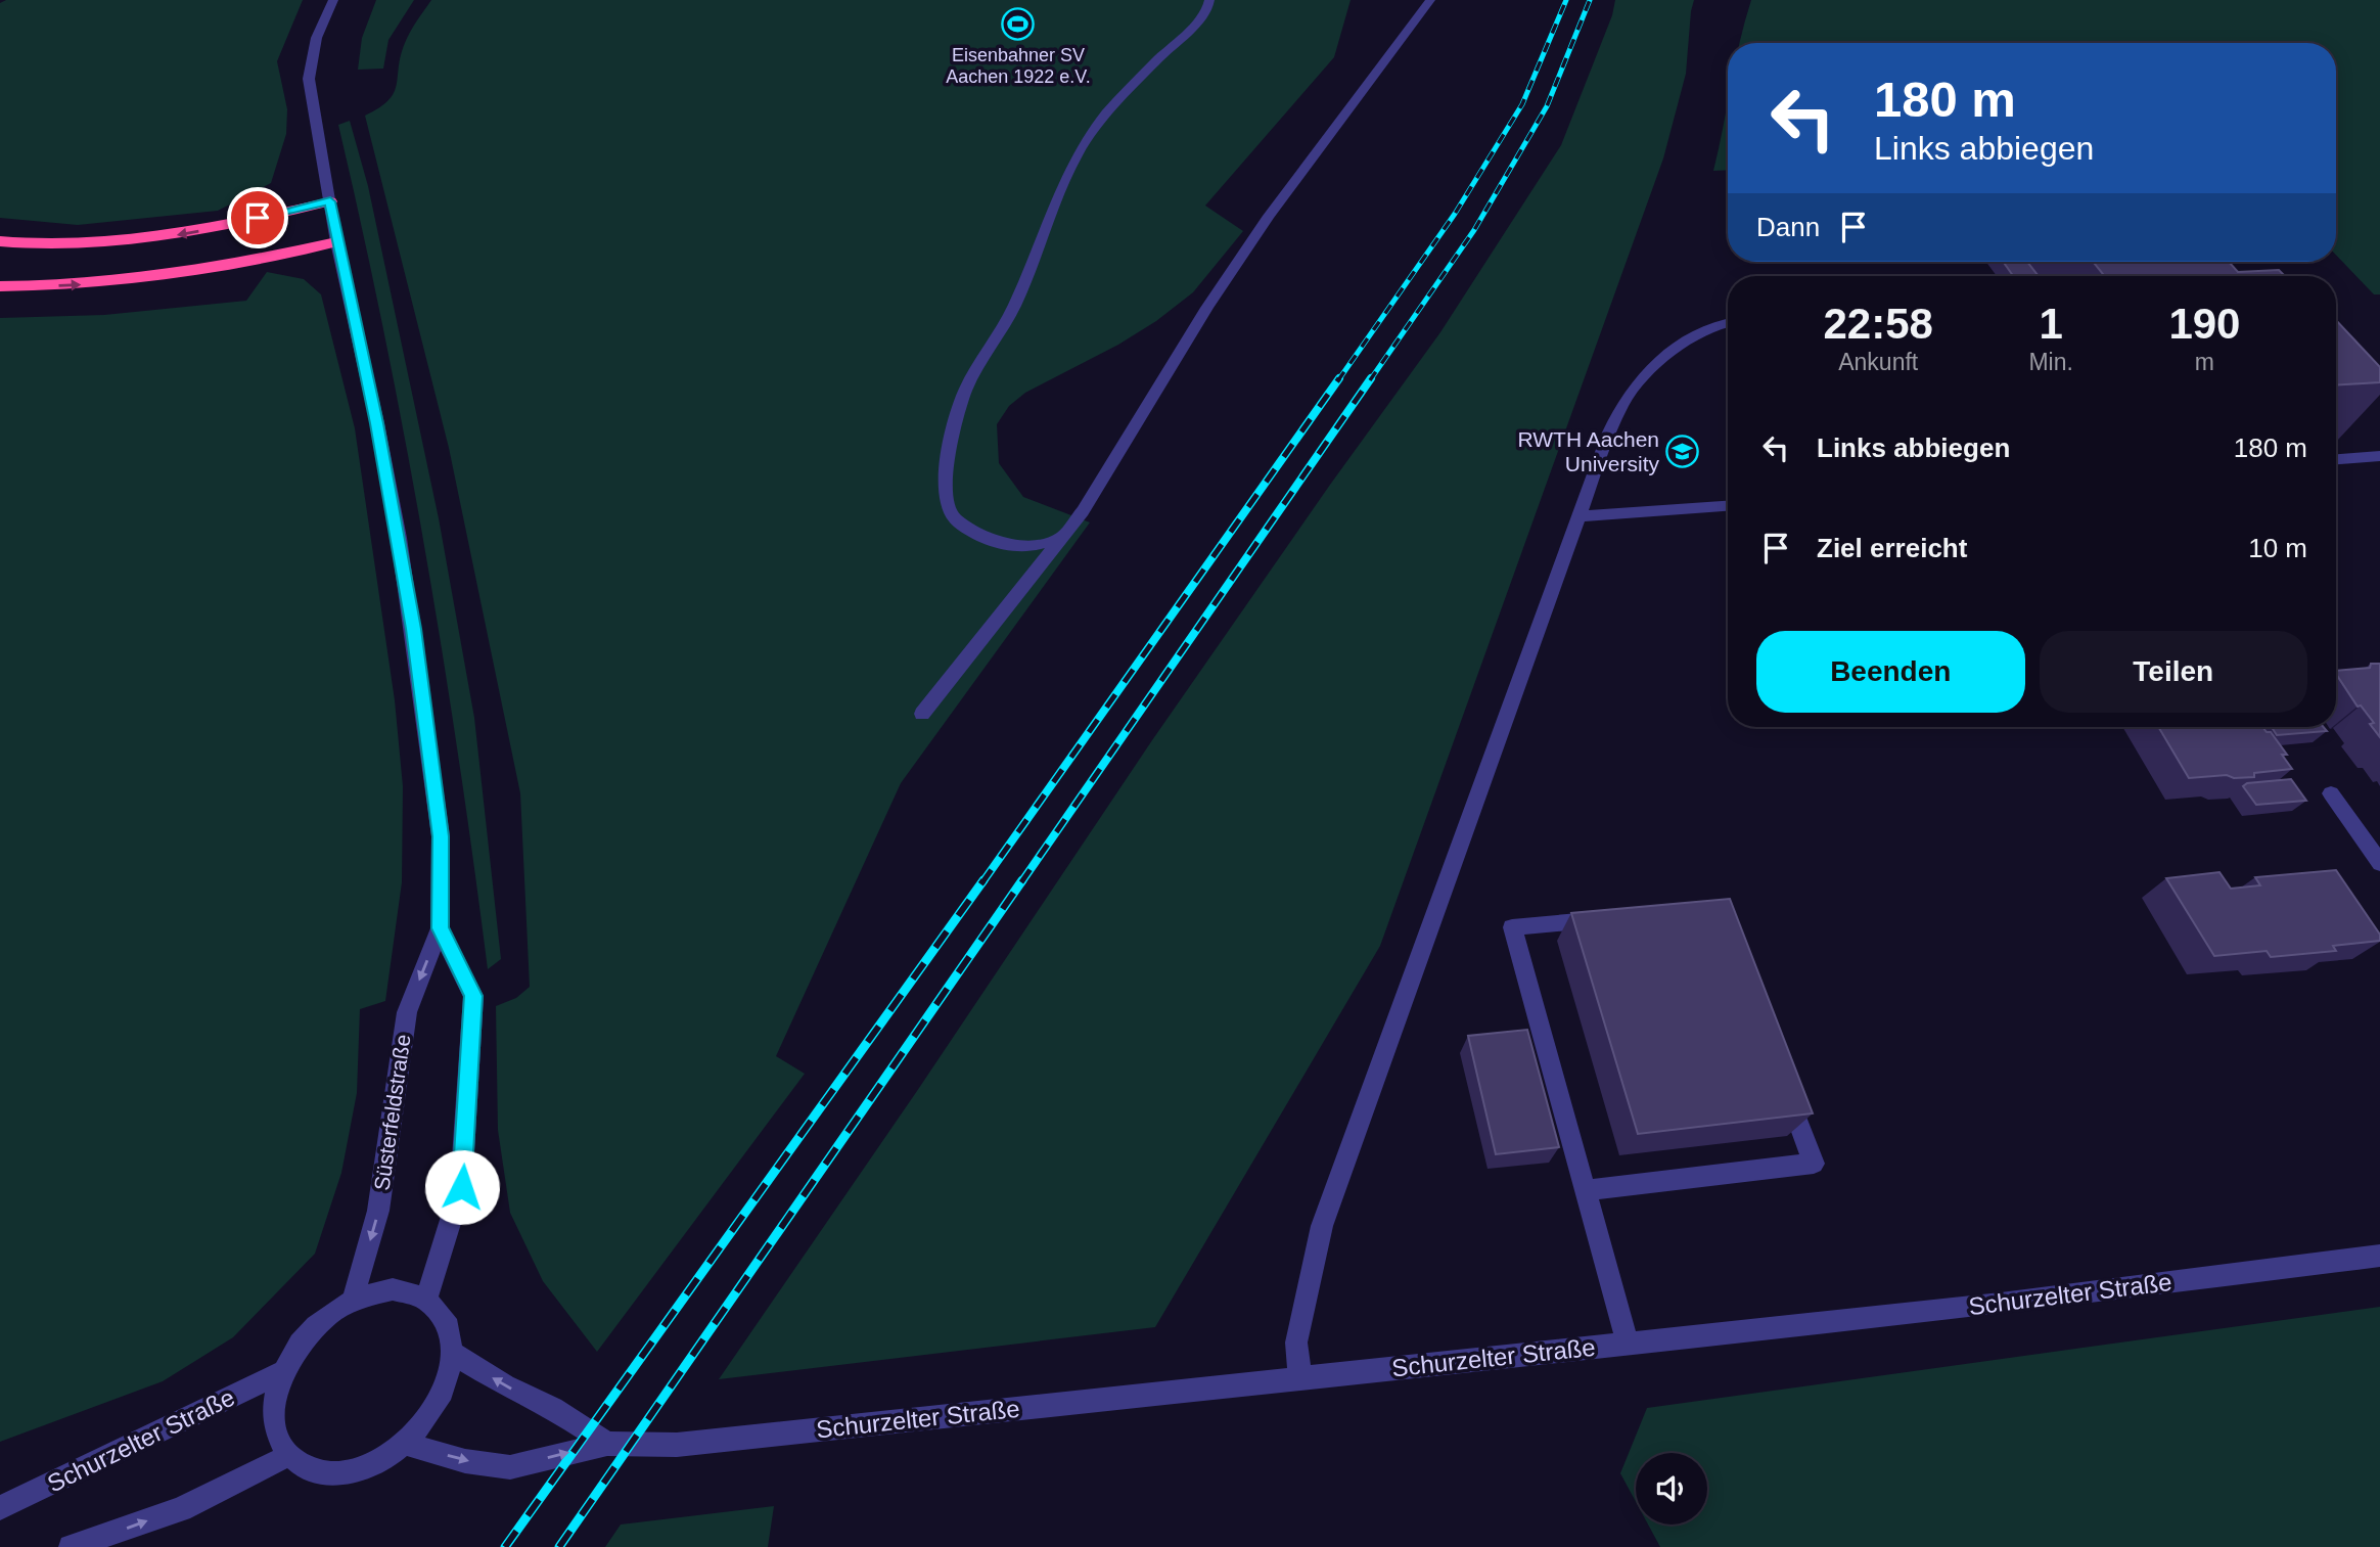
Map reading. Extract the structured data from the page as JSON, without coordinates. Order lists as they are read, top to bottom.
{
  "streets": {
    "street": ["Süsterfeldstraße", "Schurzelter Straße"]
  },
  "crossings": [
    ["Süsterfeldstraße", "Schurzelter Straße"]
  ],
  "places": {
    "sports": ["Eisenbahner SV Aachen 1922 e.V."],
    "school or university": ["RWTH Aachen University"]
  },
  "page": {
    "turn": ["180 m", "Links abbiegen"],
    "then": "Dann",
    "eta": [
      "22:58",
      "Ankunft",
      "1",
      "Min.",
      "190",
      "m"
    ],
    "list": [
      {
        "name": "Links abbiegen",
        "value": "180 m"
      },
      {
        "name": "Ziel erreicht",
        "value": "10 m"
      }
    ],
    "buttons": ["Beenden", "Teilen"]
  }
}
